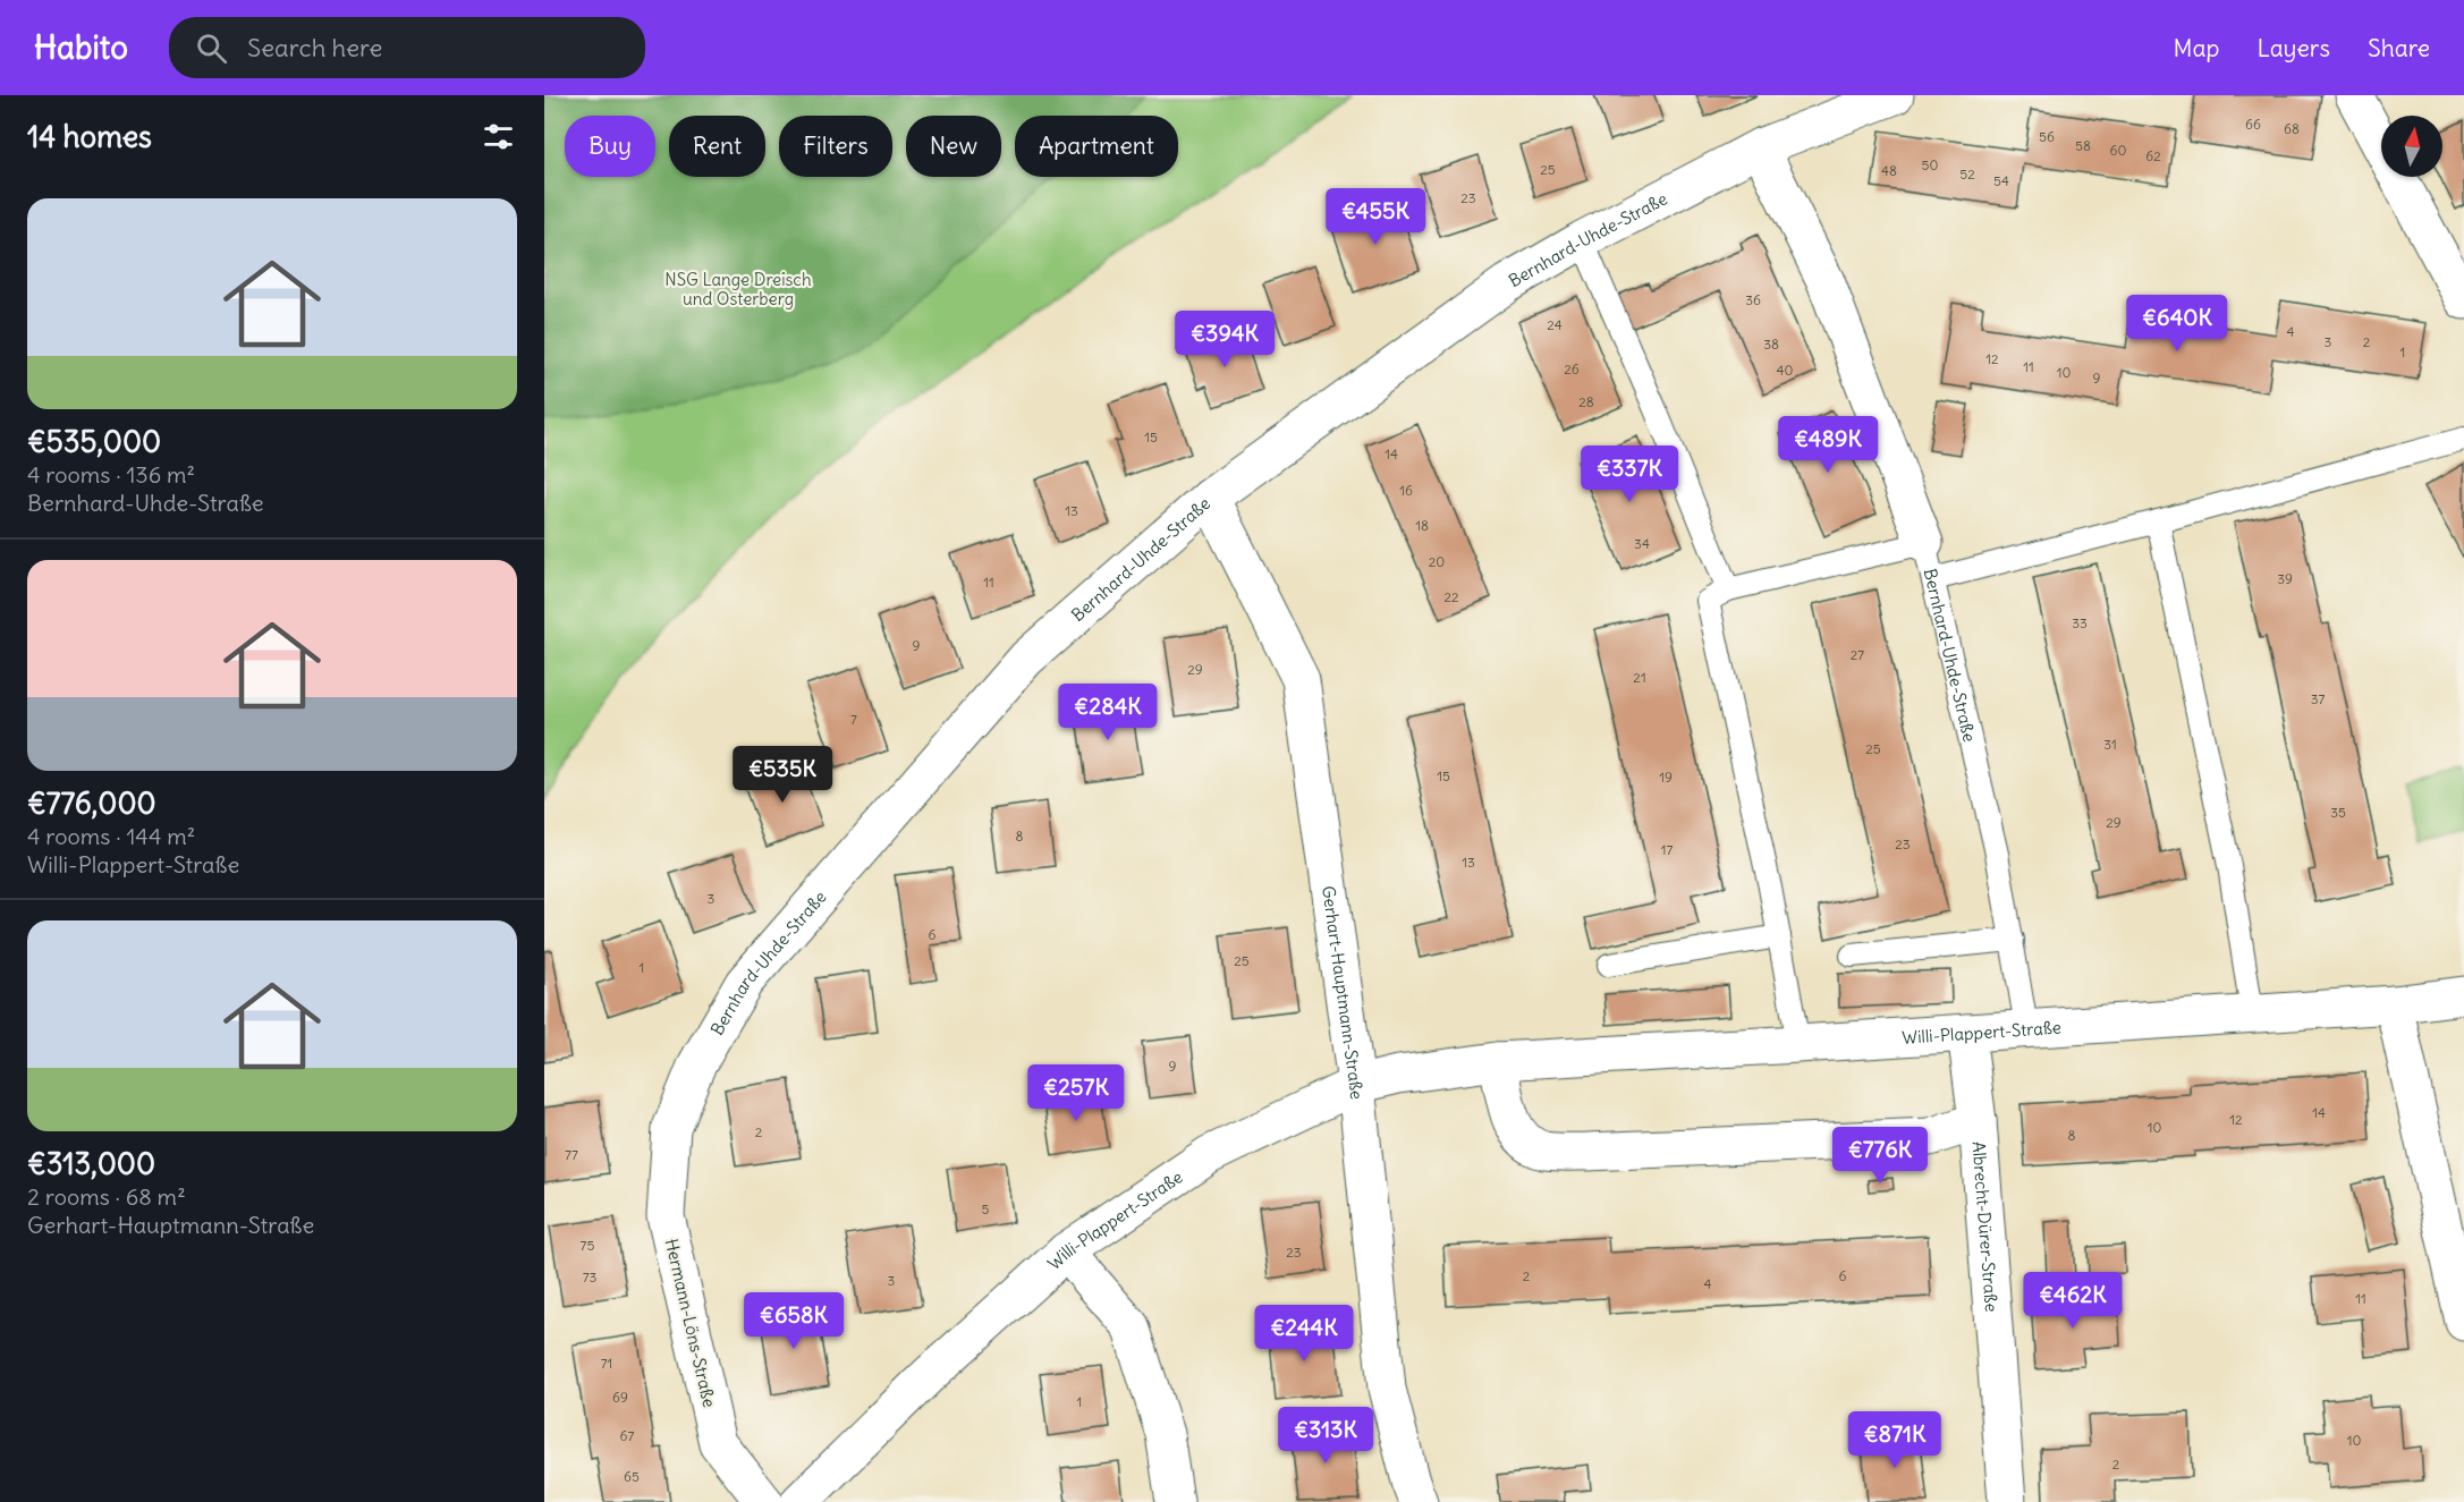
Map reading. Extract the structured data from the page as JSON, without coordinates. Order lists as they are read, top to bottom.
{
  "streets": {
    "street": [
      "Bernhard-Uhde-Straße",
      "Gerhart-Hauptmann-Straße",
      "Willi-Plappert-Straße",
      "Albrecht-Dürer-Straße",
      "Hermann-Löns-Straße"
    ]
  },
  "crossings": [
    ["Bernhard-Uhde-Straße", "Gerhart-Hauptmann-Straße"],
    ["Bernhard-Uhde-Straße", "Willi-Plappert-Straße"],
    ["Bernhard-Uhde-Straße", "Hermann-Löns-Straße"],
    ["Gerhart-Hauptmann-Straße", "Willi-Plappert-Straße"],
    ["Willi-Plappert-Straße", "Albrecht-Dürer-Straße"]
  ],
  "parks": ["NSG Lange Dreisch und Osterberg"],
  "house_numbers": [
    "66",
    "68",
    "56",
    "58",
    "60",
    "62",
    "50",
    "25",
    "48",
    "52",
    "54",
    "23",
    "36",
    "24",
    "4",
    "3",
    "2",
    "38",
    "1",
    "12",
    "11",
    "26",
    "40",
    "10",
    "9",
    "28",
    "15",
    "14",
    "16",
    "13",
    "18",
    "34",
    "20",
    "39",
    "11",
    "22",
    "33",
    "9",
    "27",
    "29",
    "21",
    "37",
    "7",
    "31",
    "25",
    "15",
    "19",
    "35",
    "29",
    "8",
    "23",
    "17",
    "13",
    "3",
    "6",
    "25",
    "1",
    "9",
    "14",
    "12",
    "10",
    "2",
    "8",
    "77",
    "5",
    "75",
    "23",
    "2",
    "6",
    "73",
    "3",
    "4",
    "11",
    "71",
    "69",
    "1",
    "67",
    "10",
    "2",
    "65"
  ],
  "north": "top",
  "page": {
    "header": "Habito",
    "search": "Search here",
    "nav": ["Map", "Layers", "Share"],
    "heading": "14 homes",
    "chip": [
      "Buy",
      "Rent",
      "Filters",
      "New",
      "Apartment"
    ],
    "list": [
      {
        "name": "€535,000",
        "note": "4 rooms · 136 m² · Bernhard-Uhde-Straße"
      },
      {
        "name": "€776,000",
        "note": "4 rooms · 144 m² · Willi-Plappert-Straße"
      },
      {
        "name": "€313,000",
        "note": "2 rooms · 68 m² · Gerhart-Hauptmann-Straße"
      }
    ],
    "price": [
      "€455K",
      "€640K",
      "€394K",
      "€489K",
      "€337K",
      "€284K",
      "€535K",
      "€257K",
      "€776K",
      "€462K",
      "€658K",
      "€244K",
      "€313K",
      "€871K"
    ]
  }
}
